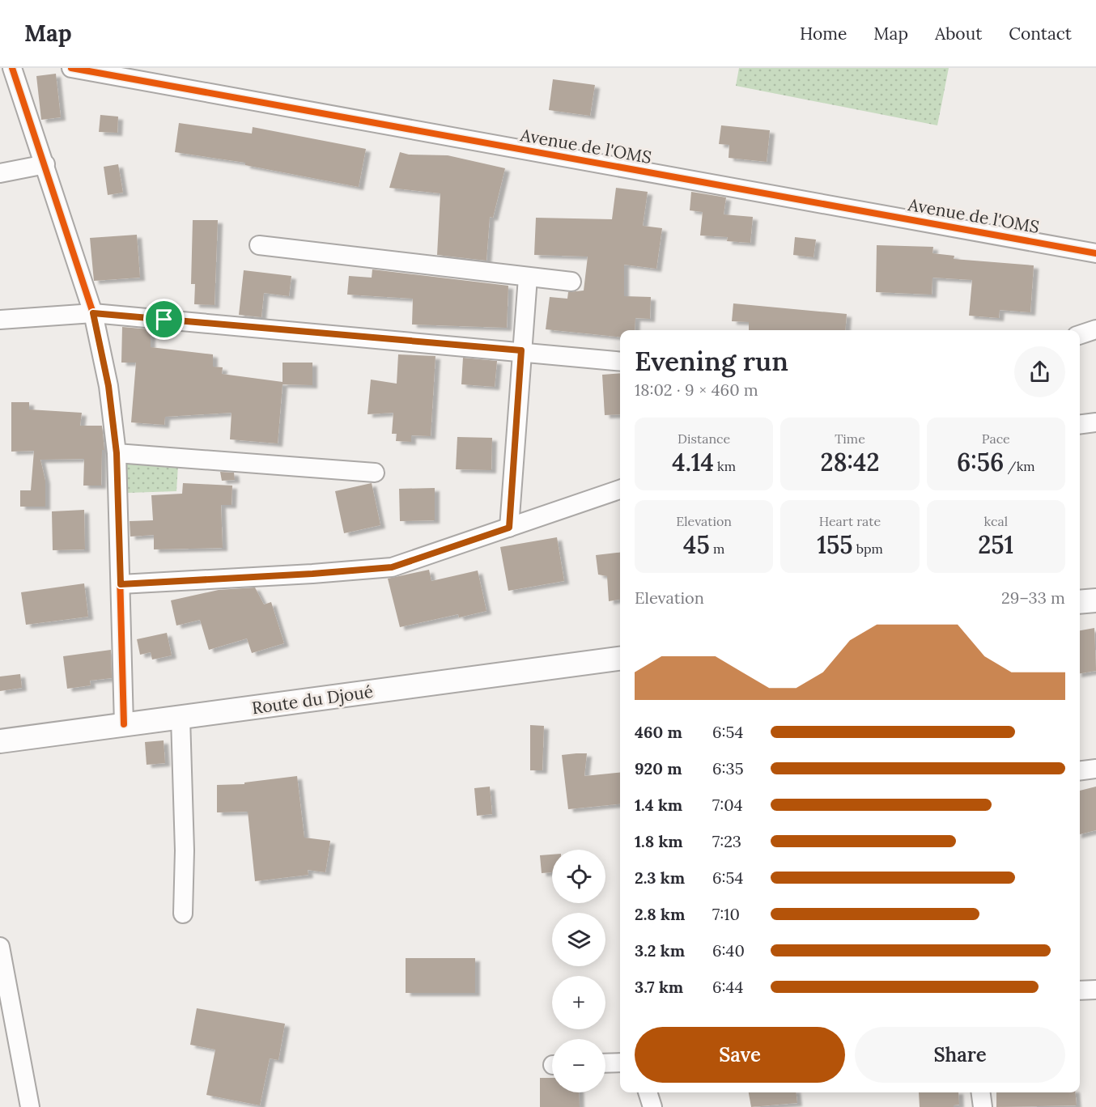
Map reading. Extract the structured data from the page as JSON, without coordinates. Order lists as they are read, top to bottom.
{
  "streets": {
    "main road": ["Route du Djoué"],
    "street": ["Avenue de l'OMS"]
  },
  "page": {
    "header": "Map",
    "nav": [
      "Home",
      "Map",
      "About",
      "Contact"
    ],
    "heading": ["Evening run", "18:02 · 9 × 460 m"],
    "stats": [
      ["Distance", "4.14 km"],
      ["Time", "28:42"],
      ["Pace", "6:56 /km"],
      ["Elevation", "45 m"],
      ["Heart rate", "155 bpm"],
      ["kcal", "251"]
    ],
    "chart": ["Elevation", "29–33 m"],
    "list": [
      {
        "name": "460 m",
        "note": "6:54"
      },
      {
        "name": "920 m",
        "note": "6:35"
      },
      {
        "name": "1.4 km",
        "note": "7:04"
      },
      {
        "name": "1.8 km",
        "note": "7:23"
      },
      {
        "name": "2.3 km",
        "note": "6:54"
      },
      {
        "name": "2.8 km",
        "note": "7:10"
      },
      {
        "name": "3.2 km",
        "note": "6:40"
      },
      {
        "name": "3.7 km",
        "note": "6:44"
      }
    ],
    "map_buttons": ["+", "−"],
    "buttons": ["Save", "Share"]
  }
}
